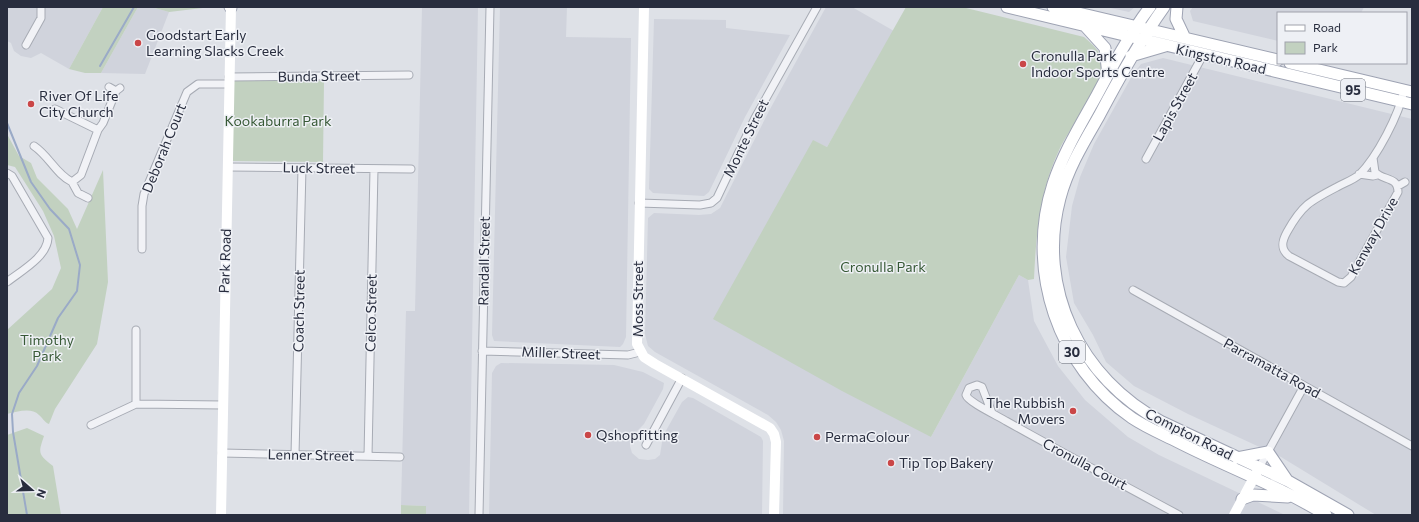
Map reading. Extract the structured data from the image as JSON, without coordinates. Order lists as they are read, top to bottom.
{
  "streets": {
    "main road": [
      "Kingston Road",
      "95",
      "30",
      "Compton Road"
    ],
    "street": [
      "Bunda Street",
      "Lapis Street",
      "Monte Street",
      "Deborah Court",
      "Luck Street",
      "Kenway Drive",
      "Park Road",
      "Randall Street",
      "Moss Street",
      "Coach Street",
      "Celco Street",
      "Miller Street",
      "Parramatta Road",
      "Lenner Street",
      "Cronulla Court"
    ]
  },
  "crossings": [
    ["Kingston Road", "Lapis Street"],
    ["Kingston Road", "Kenway Drive"],
    ["Kingston Road", "Compton Road"],
    ["Bunda Street", "Deborah Court"],
    ["Bunda Street", "Park Road"],
    ["95", "Kenway Drive"],
    ["Monte Street", "Moss Street"],
    ["Deborah Court", "Park Road"],
    ["Luck Street", "Park Road"],
    ["Luck Street", "Coach Street"],
    ["Luck Street", "Celco Street"],
    ["Park Road", "Lenner Street"],
    ["Randall Street", "Miller Street"],
    ["Moss Street", "Miller Street"],
    ["Coach Street", "Lenner Street"],
    ["Celco Street", "Lenner Street"]
  ],
  "parks": ["Kookaburra Park", "Cronulla Park", "Timothy Park"],
  "places": [
    "Goodstart Early Learning Slacks Creek",
    "Cronulla Park Indoor Sports Centre",
    "River Of Life City Church",
    "The Rubbish Movers",
    "Qshopfitting",
    "PermaColour",
    "Tip Top Bakery"
  ],
  "legend": ["Road", "Park"],
  "north": "right"
}
